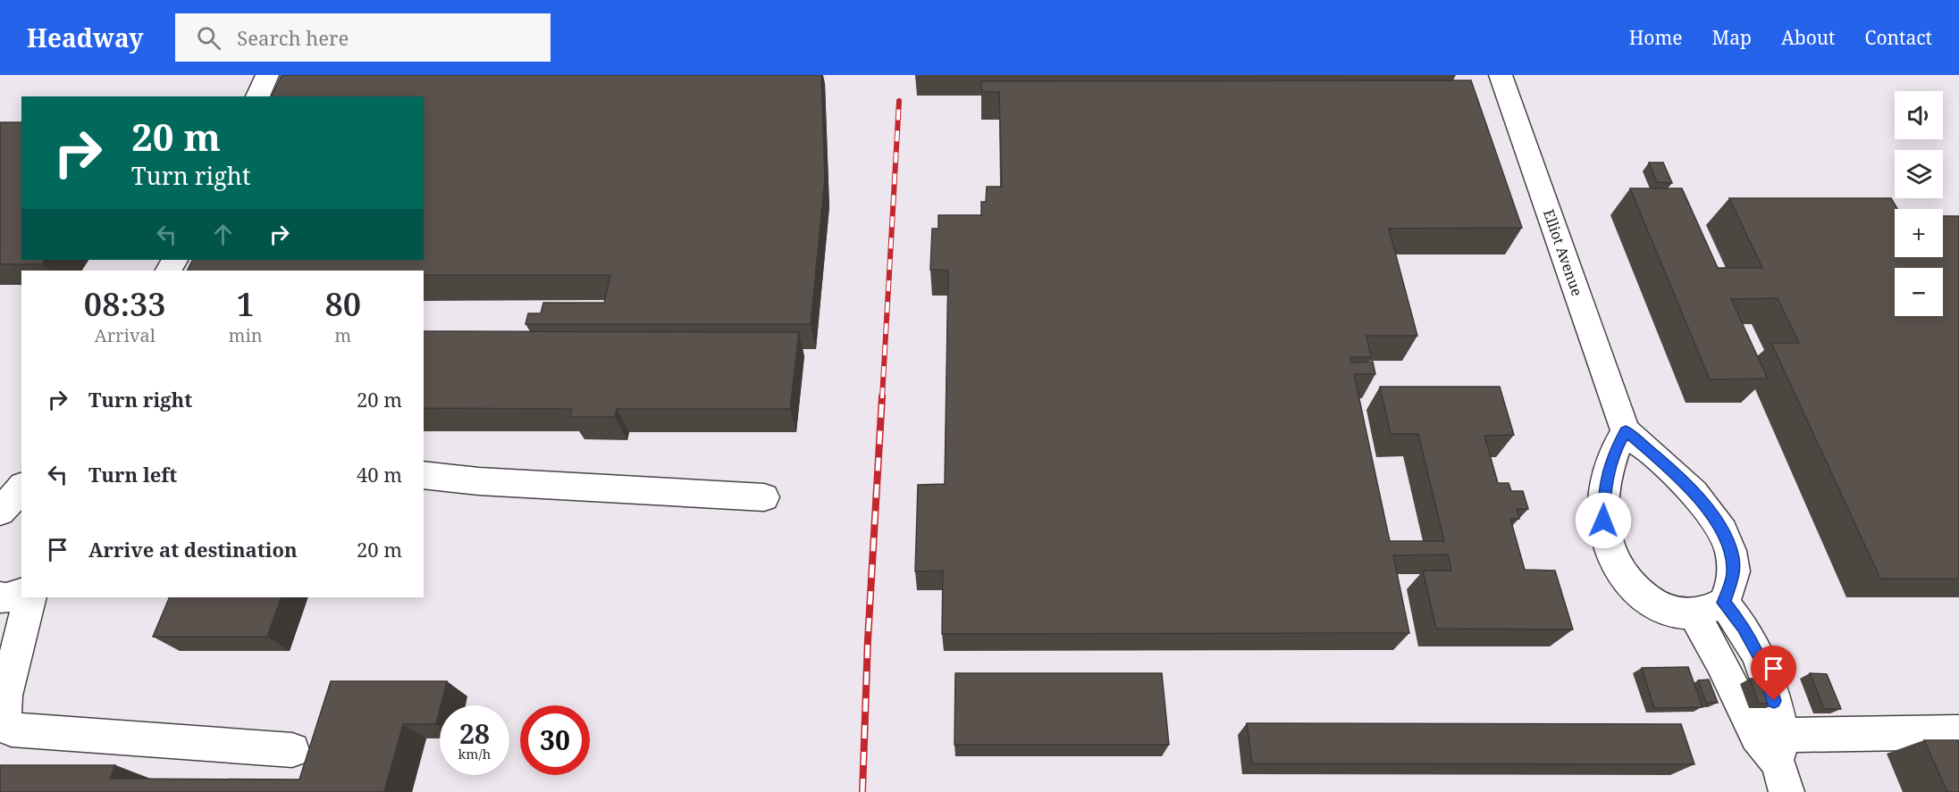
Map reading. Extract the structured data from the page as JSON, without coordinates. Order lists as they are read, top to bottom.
{
  "streets": {
    "street": ["Elliot Avenue"]
  },
  "page": {
    "header": "Headway",
    "search": "Search here",
    "nav": [
      "Home",
      "Map",
      "About",
      "Contact"
    ],
    "map_buttons": ["+", "−"],
    "turn": ["20 m", "Turn right"],
    "eta": [
      "08:33",
      "Arrival",
      "1",
      "min",
      "80",
      "m"
    ],
    "list": [
      {
        "name": "Turn right",
        "value": "20 m"
      },
      {
        "name": "Turn left",
        "value": "40 m"
      },
      {
        "name": "Arrive at destination",
        "value": "20 m"
      }
    ],
    "speed": "28 km/h",
    "limit": "30"
  }
}
